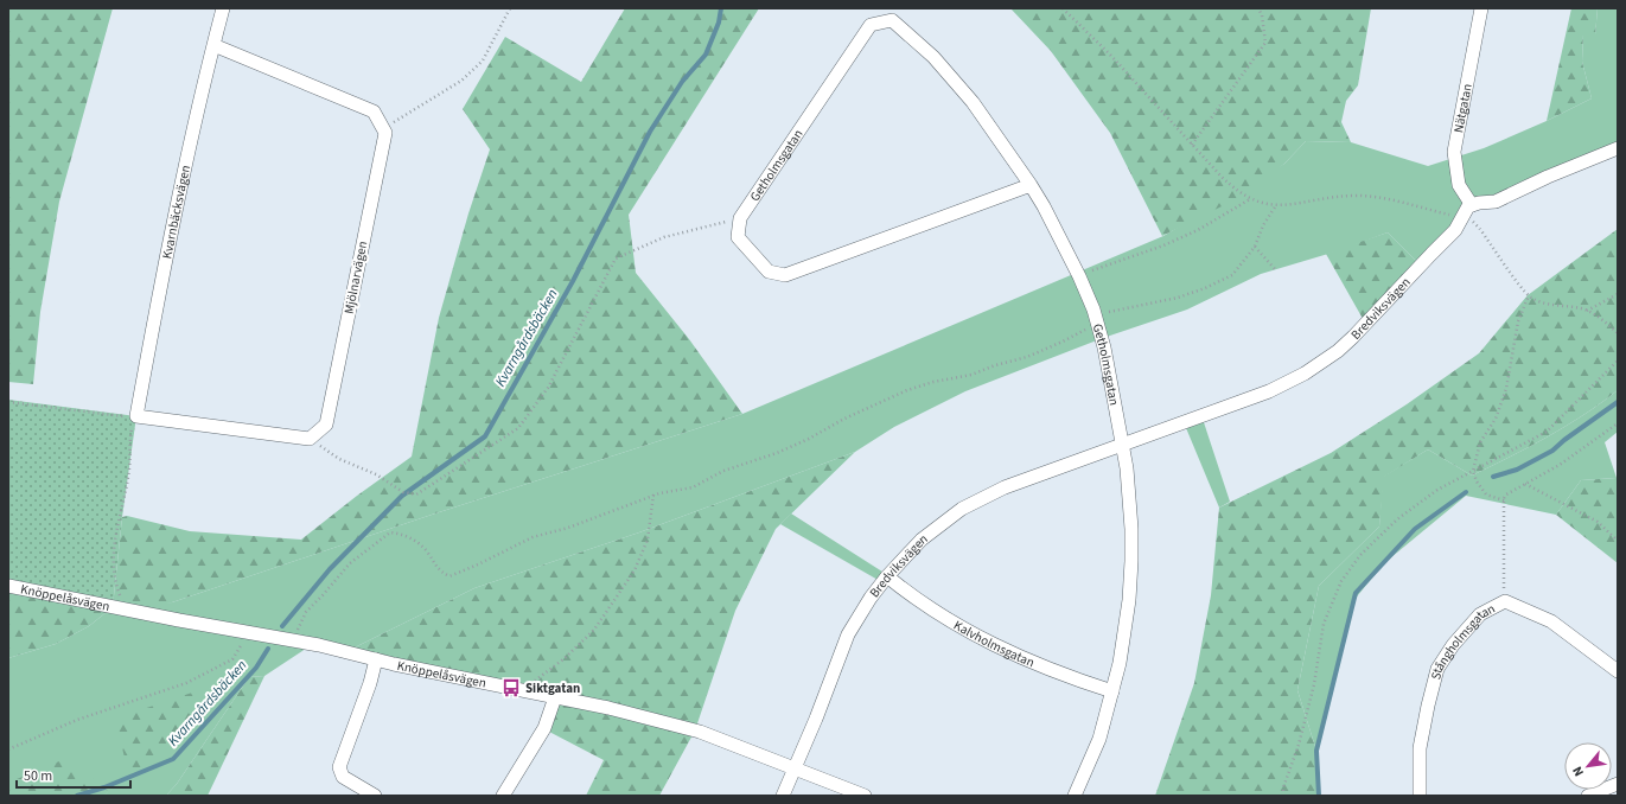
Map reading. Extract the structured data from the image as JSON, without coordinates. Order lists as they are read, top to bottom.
{
  "streets": {
    "street": [
      "Nätgatan",
      "Getholmsgatan",
      "Kvarnbäcksvägen",
      "Mjölnarvägen",
      "Bredviksvägen",
      "Knöppelåsvägen",
      "Kalvholmsgatan",
      "Stångholmsgatan"
    ]
  },
  "crossings": [
    ["Nätgatan", "Bredviksvägen"],
    ["Getholmsgatan", "Bredviksvägen"],
    ["Bredviksvägen", "Knöppelåsvägen"],
    ["Bredviksvägen", "Kalvholmsgatan"]
  ],
  "water": ["Kvarngårdsbäcken"],
  "places": {
    "bus stop": ["Siktgatan"]
  },
  "scale_bar": "50 m",
  "north": "bottom left"
}
